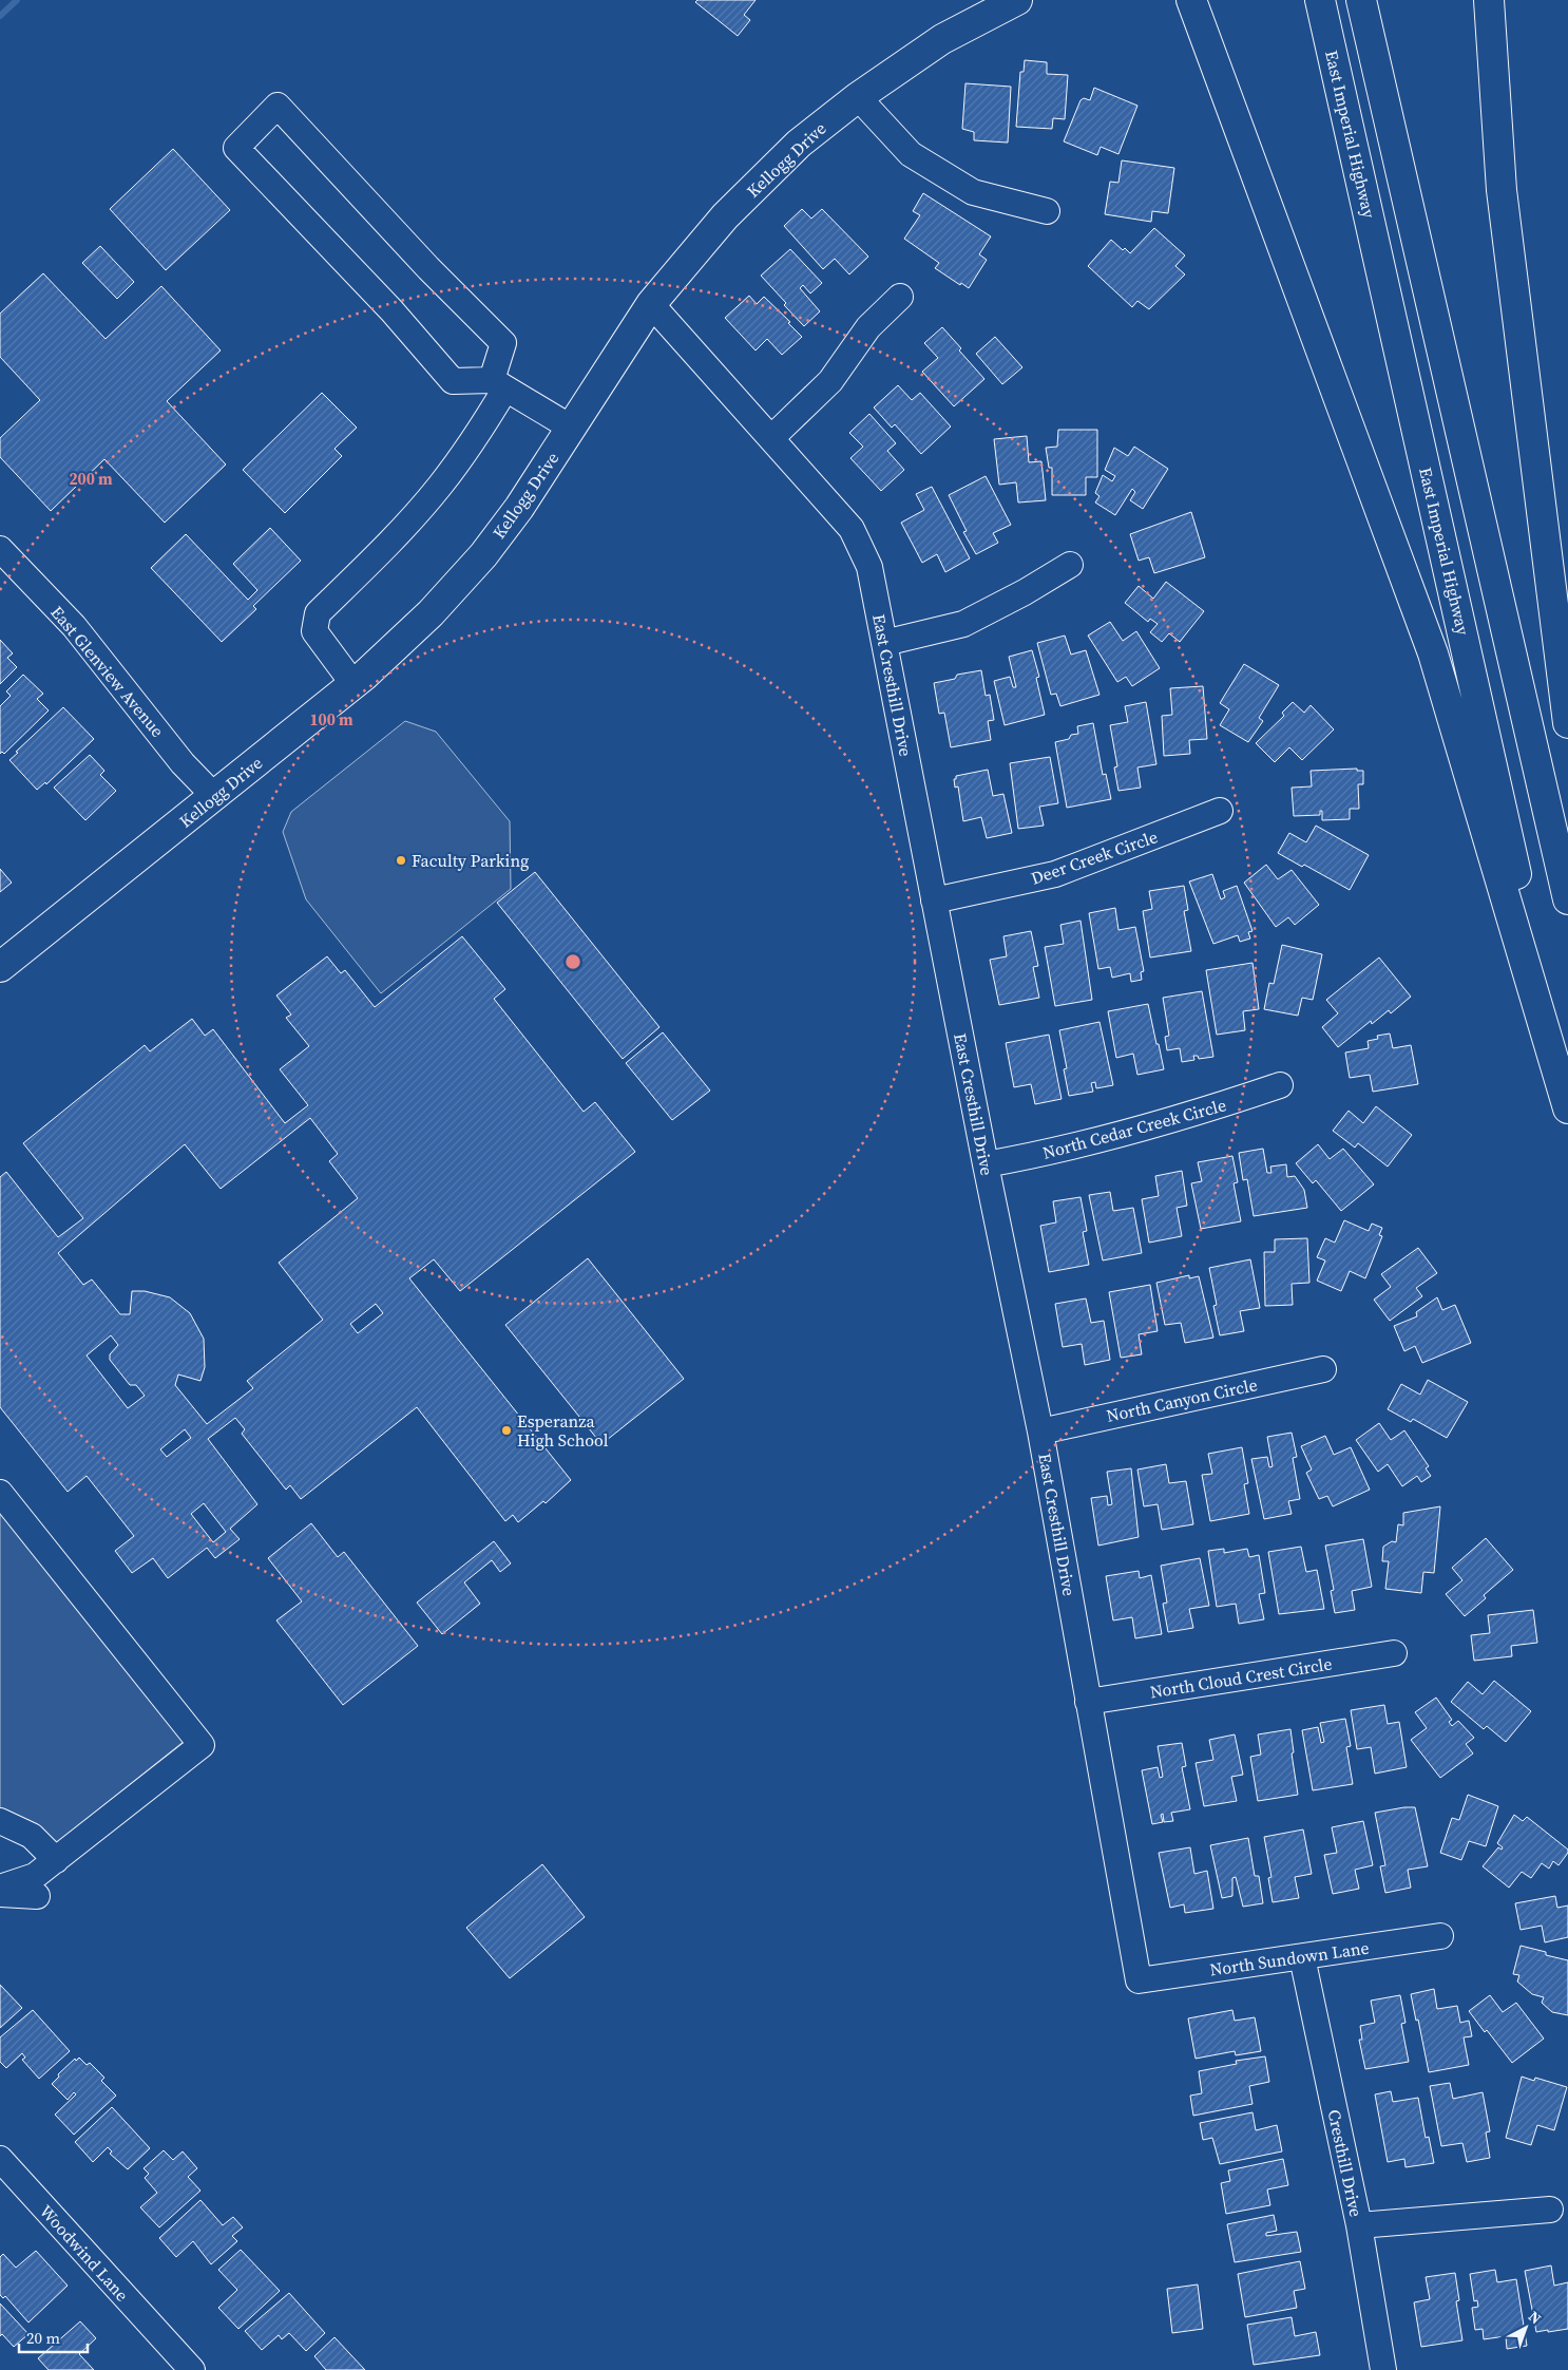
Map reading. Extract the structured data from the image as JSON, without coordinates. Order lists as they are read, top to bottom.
{
  "streets": {
    "main road": ["East Imperial Highway", "Kellogg Drive"],
    "street": [
      "East Glenview Avenue",
      "East Cresthill Drive",
      "Deer Creek Circle",
      "North Cedar Creek Circle",
      "North Canyon Circle",
      "North Cloud Crest Circle",
      "North Sundown Lane",
      "Cresthill Drive",
      "Woodwind Lane"
    ]
  },
  "crossings": [
    ["Kellogg Drive", "East Glenview Avenue"],
    ["Kellogg Drive", "East Cresthill Drive"],
    ["East Cresthill Drive", "Deer Creek Circle"],
    ["East Cresthill Drive", "North Cedar Creek Circle"],
    ["East Cresthill Drive", "North Canyon Circle"],
    ["East Cresthill Drive", "North Cloud Crest Circle"],
    ["East Cresthill Drive", "North Sundown Lane"],
    ["North Sundown Lane", "Cresthill Drive"]
  ],
  "places": ["Faculty Parking", "Esperanza High School"],
  "scale_bar": "20 m",
  "north": "top right",
  "rings": ["200 m", "100 m"]
}
